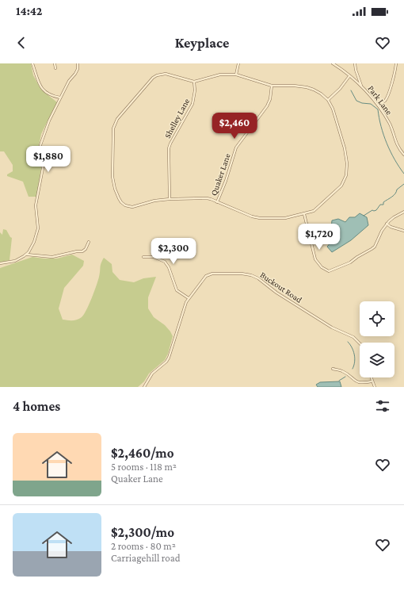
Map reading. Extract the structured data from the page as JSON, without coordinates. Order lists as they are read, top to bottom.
{
  "streets": {
    "street": [
      "Park Lane",
      "Shelley Lane",
      "Quaker Lane",
      "Buckout Road"
    ]
  },
  "page": {
    "status": "14:42",
    "header": "Keyplace",
    "price": [
      "$2,460",
      "$1,880",
      "$1,720",
      "$2,300"
    ],
    "heading": "4 homes",
    "list": [
      {
        "name": "$2,460/mo",
        "note": "5 rooms · 118 m² · Quaker Lane"
      },
      {
        "name": "$2,300/mo",
        "note": "2 rooms · 80 m² · Carriagehill road"
      }
    ]
  }
}
